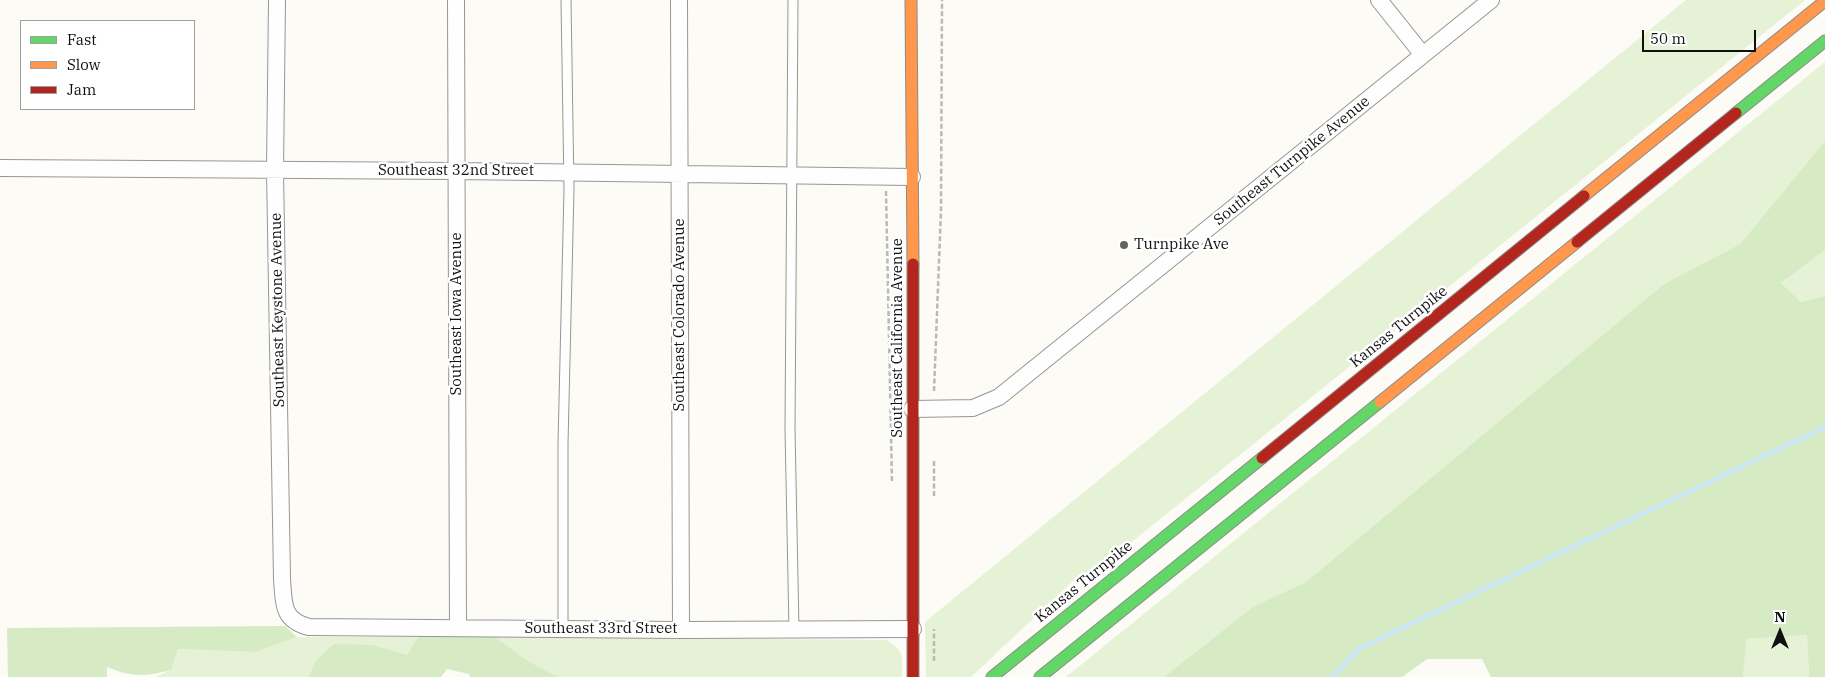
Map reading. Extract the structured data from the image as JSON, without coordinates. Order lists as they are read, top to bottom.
{
  "streets": {
    "main road": ["Kansas Turnpike", "Southeast California Avenue"],
    "street": [
      "Southeast Turnpike Avenue",
      "Southeast 32nd Street",
      "Southeast Keystone Avenue",
      "Southeast Iowa Avenue",
      "Southeast Colorado Avenue",
      "Southeast 33rd Street"
    ]
  },
  "crossings": [
    ["Southeast Turnpike Avenue", "Southeast California Avenue"],
    ["Southeast 32nd Street", "Southeast Keystone Avenue"],
    ["Southeast 32nd Street", "Southeast Iowa Avenue"],
    ["Southeast 32nd Street", "Southeast Colorado Avenue"],
    ["Southeast 32nd Street", "Southeast California Avenue"],
    ["Southeast Keystone Avenue", "Southeast 33rd Street"],
    ["Southeast Iowa Avenue", "Southeast 33rd Street"],
    ["Southeast Colorado Avenue", "Southeast 33rd Street"],
    ["Southeast California Avenue", "Southeast 33rd Street"]
  ],
  "places": ["Turnpike Ave"],
  "legend": ["Fast", "Slow", "Jam"],
  "scale_bar": "50 m",
  "north": "top"
}
